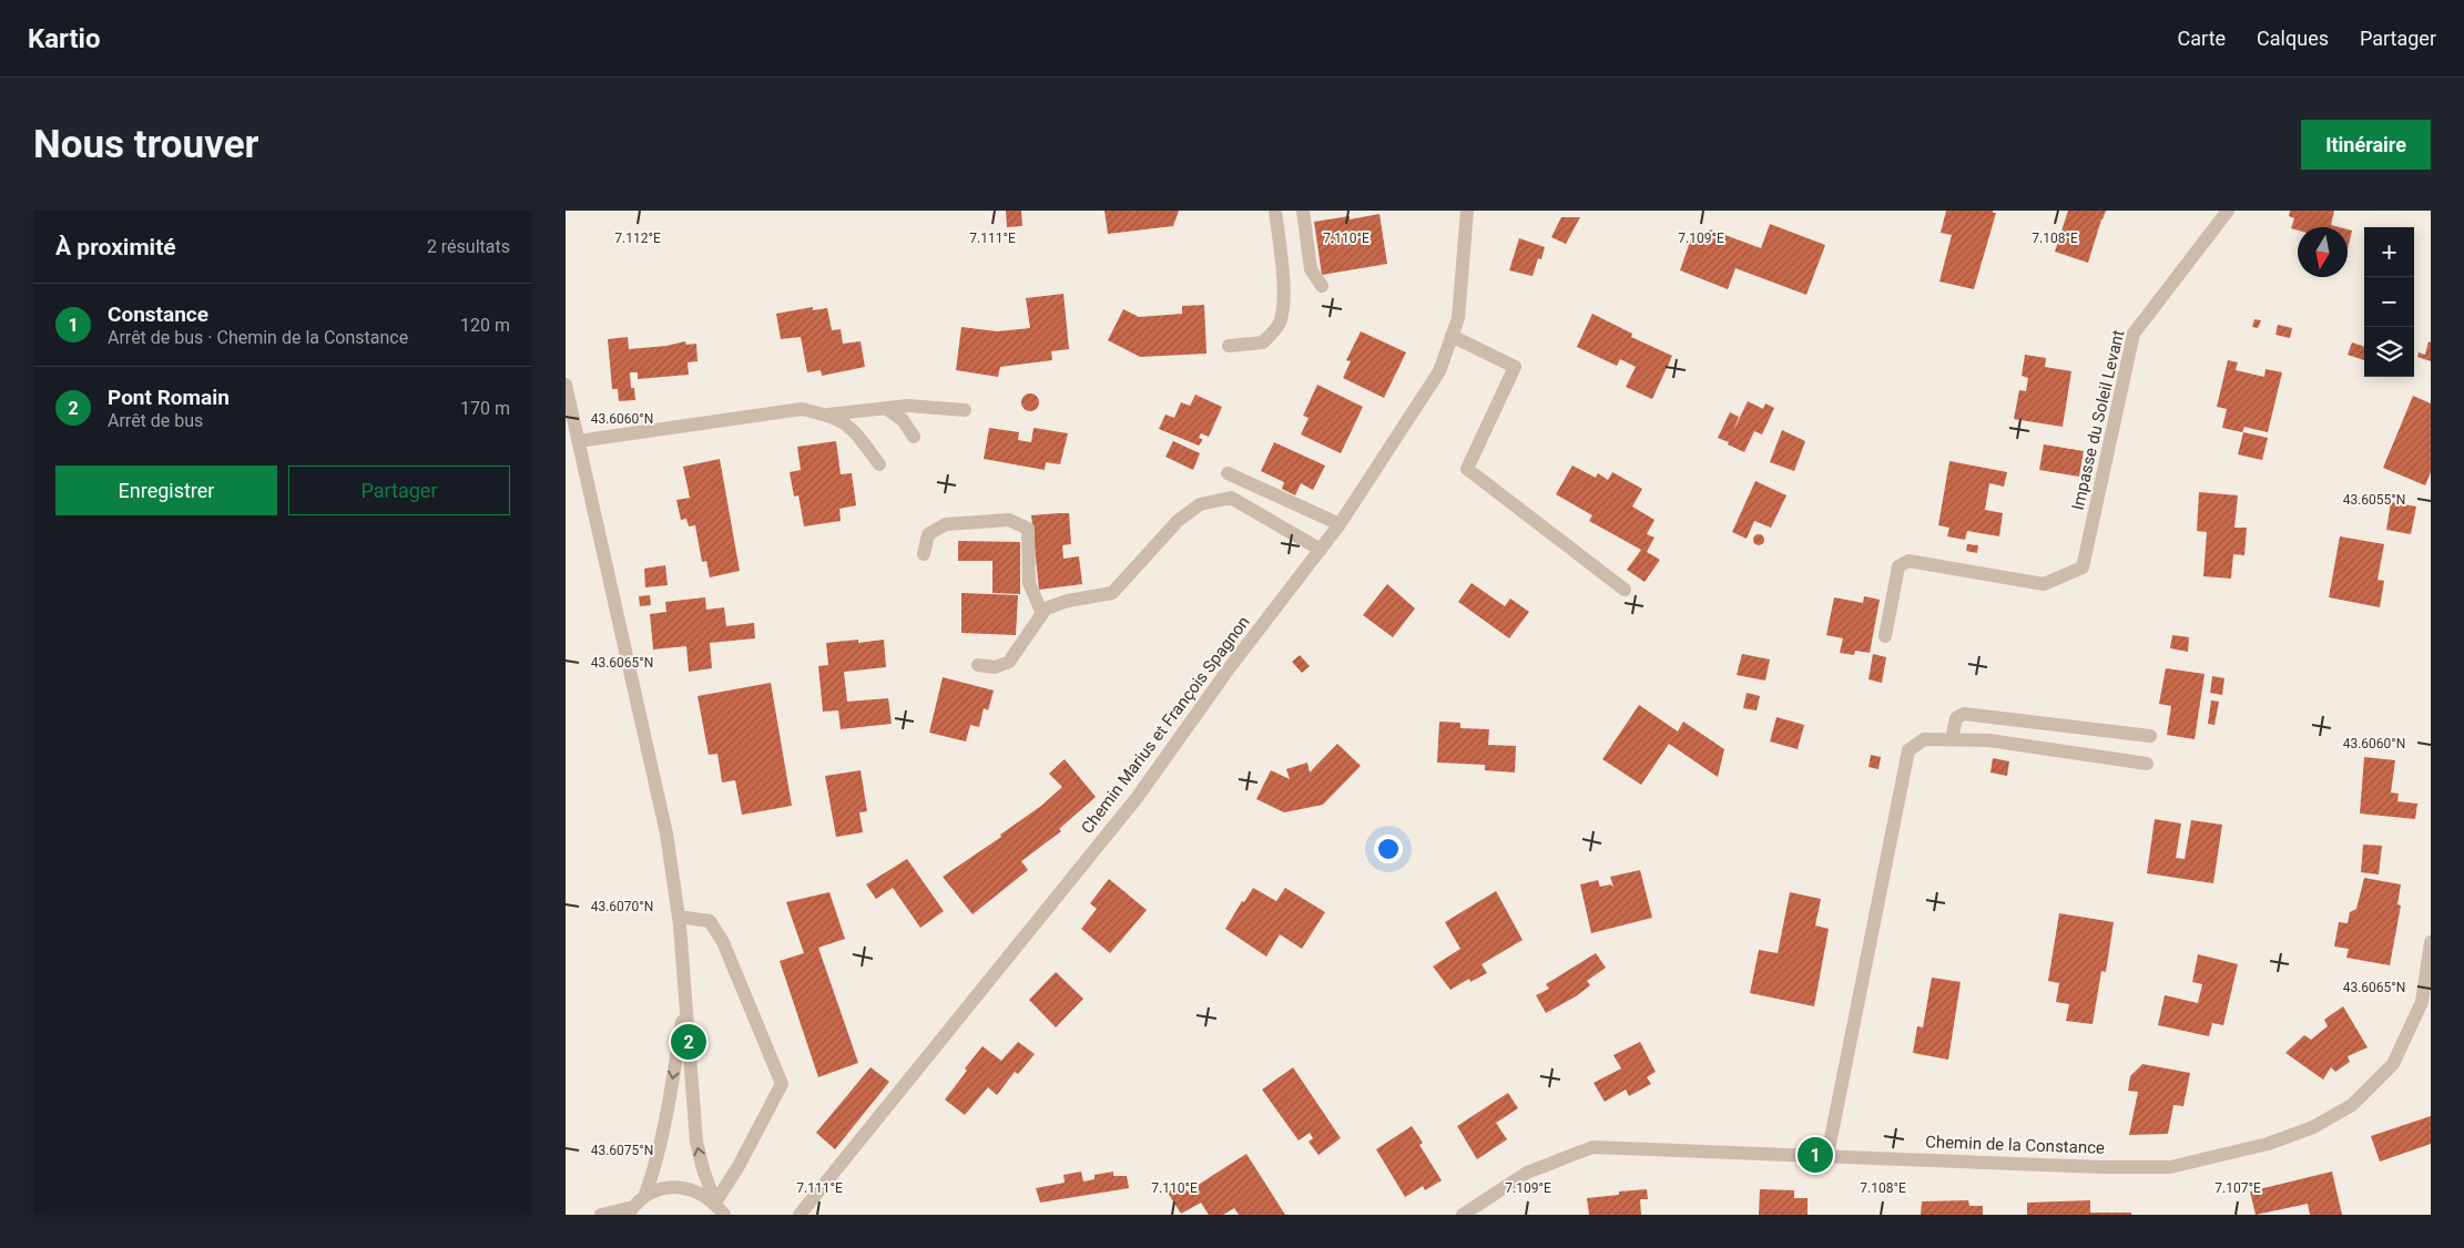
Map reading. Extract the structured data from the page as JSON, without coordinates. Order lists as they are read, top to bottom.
{
  "streets": {
    "street": ["Impasse du Soleil Levant", "Chemin Marius et François Spagnon", "Chemin de la Constance"]
  },
  "north": "bottom",
  "page": {
    "header": "Kartio",
    "nav": ["Carte", "Calques", "Partager"],
    "buttons": [
      "Itinéraire",
      ["Enregistrer", "Partager"]
    ],
    "title": "Nous trouver",
    "heading": ["À proximité", "2 résultats"],
    "map_buttons": ["+", "−"],
    "list": [
      {
        "mark": "1",
        "name": "Constance",
        "note": "Arrêt de bus · Chemin de la Constance",
        "value": "120 m"
      },
      {
        "mark": "2",
        "name": "Pont Romain",
        "note": "Arrêt de bus",
        "value": "170 m"
      }
    ],
    "pins": ["2", "1"]
  },
  "coordinates": [
    "7.112°E",
    "7.111°E",
    "7.110°E",
    "7.109°E",
    "7.108°E",
    "43.6060°N",
    "43.6055°N",
    "43.6065°N",
    "43.6070°N",
    "43.6075°N",
    "7.107°E"
  ]
}
